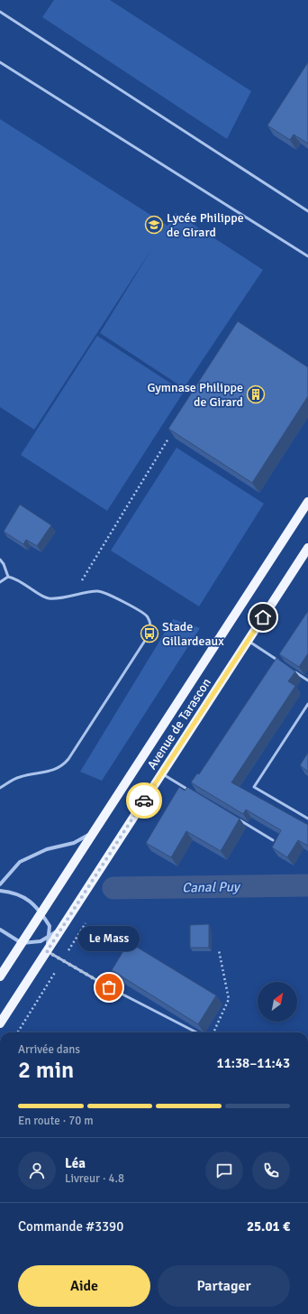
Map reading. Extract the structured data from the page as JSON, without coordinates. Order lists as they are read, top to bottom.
{
  "streets": {
    "main road": ["Avenue de Tarascon"]
  },
  "water": ["Canal Puy"],
  "places": {
    "school or university": ["Lycée Philippe de Girard"],
    "building": ["Gymnase Philippe de Girard"],
    "bus stop": ["Stade Gillardeaux"],
    "other": ["Le Mass"]
  },
  "north": "top right",
  "page": {
    "bubble": "Le Mass",
    "heading": ["2 min", "Arrivée dans", "11:38–11:43"],
    "panel": [
      "Léa",
      "Livreur · 4.8",
      "Commande #3390",
      "25.01 €"
    ],
    "bar": "En route · 70 m",
    "buttons": ["Aide", "Partager"]
  }
}
